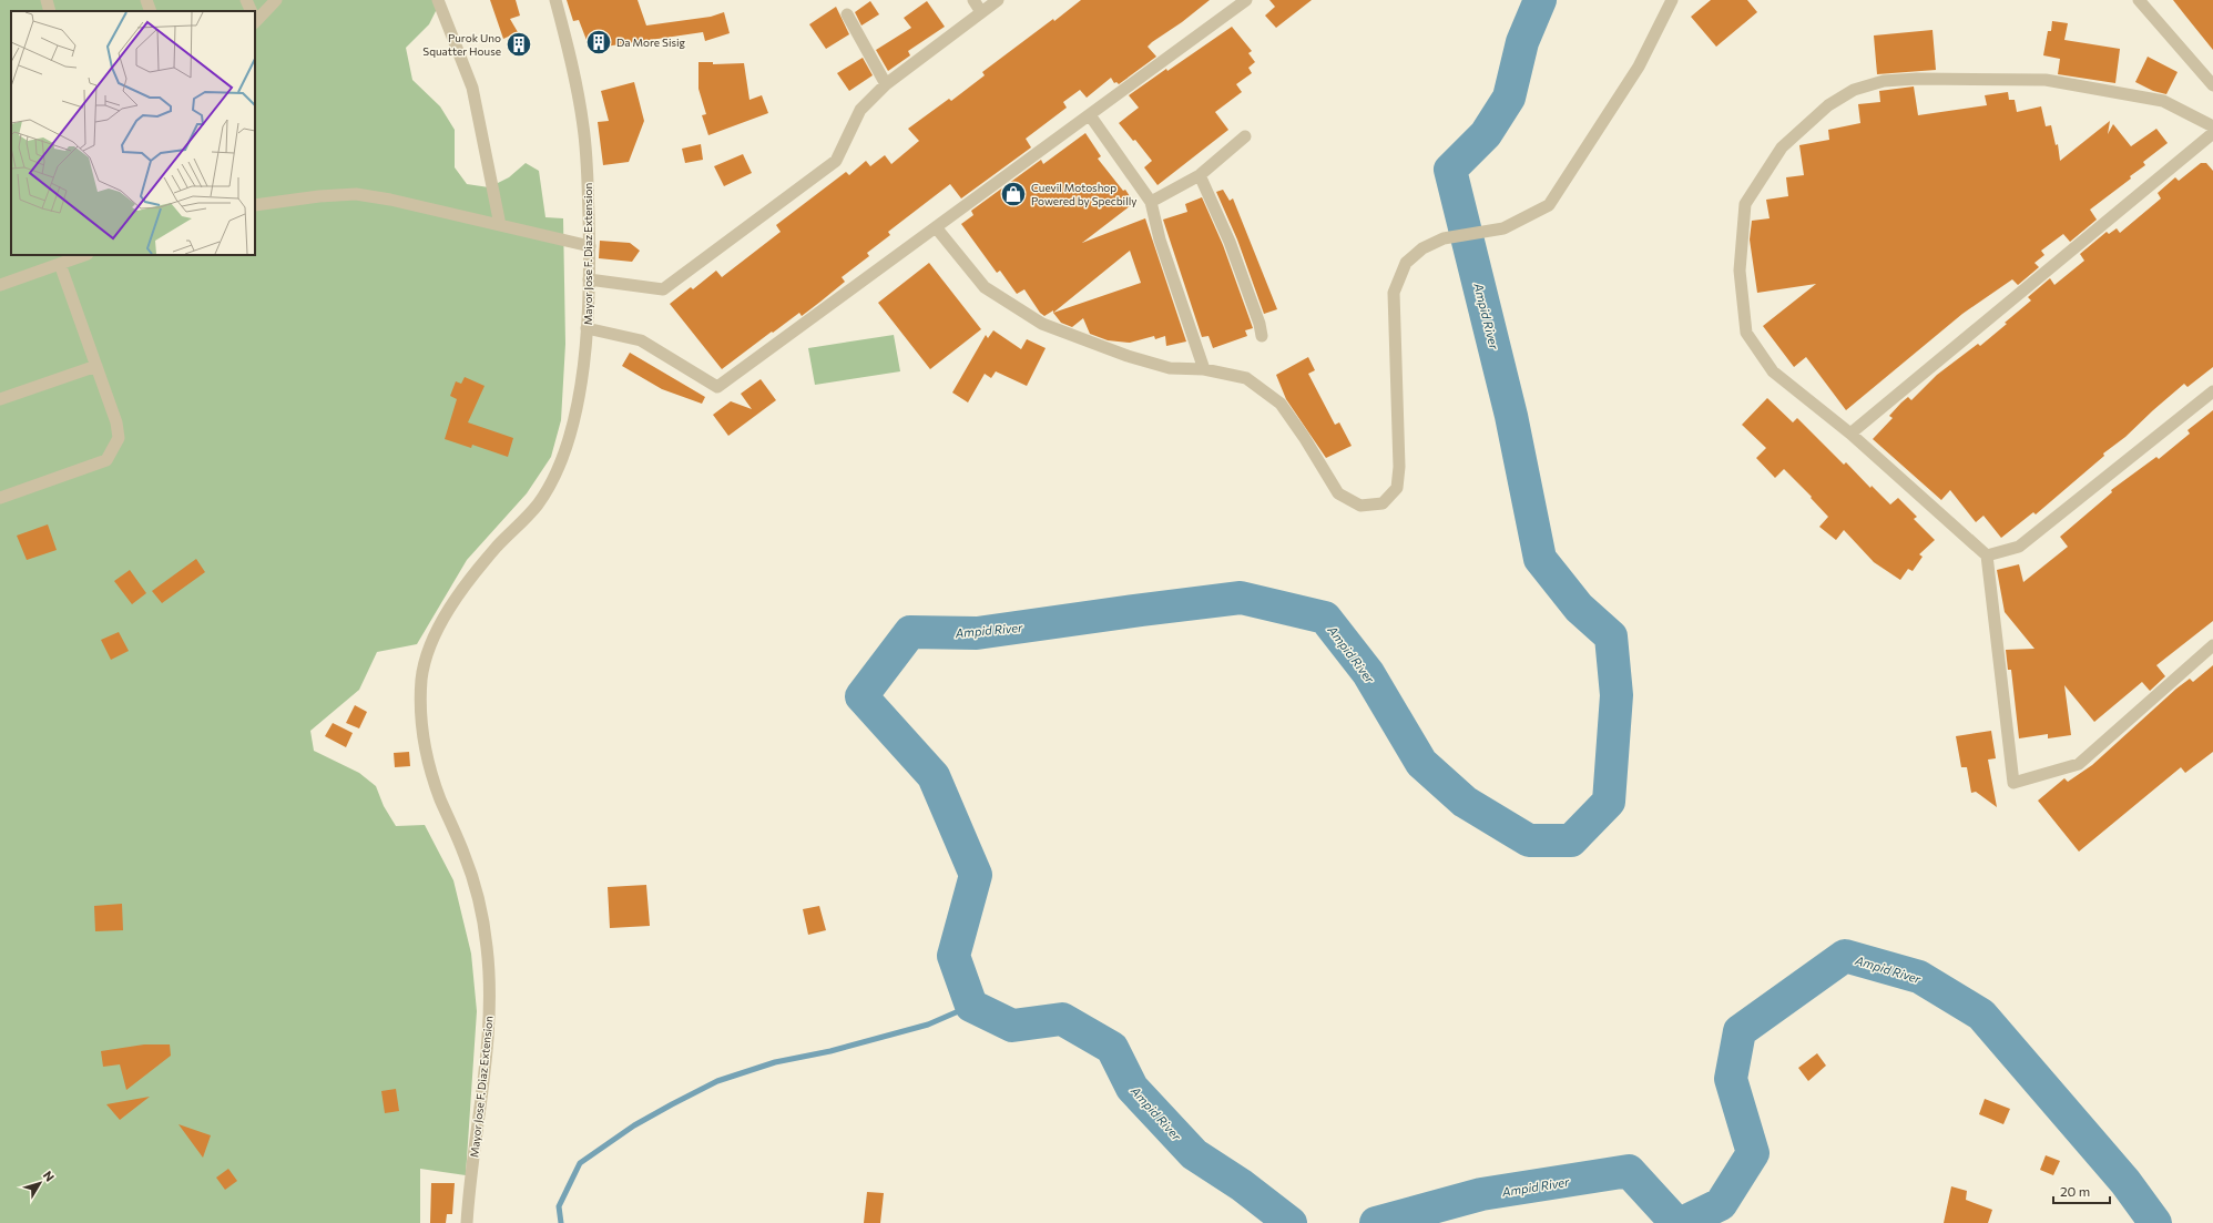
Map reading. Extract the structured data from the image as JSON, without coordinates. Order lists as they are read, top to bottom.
{
  "streets": {
    "street": ["Mayor Jose F. Diaz Extension"]
  },
  "water": ["Ampid River"],
  "places": {
    "building": ["Da More Sisig", "Purok Uno Squatter House"],
    "shop": ["Cuevil Motoshop Powered by Specbilly"]
  },
  "scale_bar": "20 m",
  "north": "top right"
}
